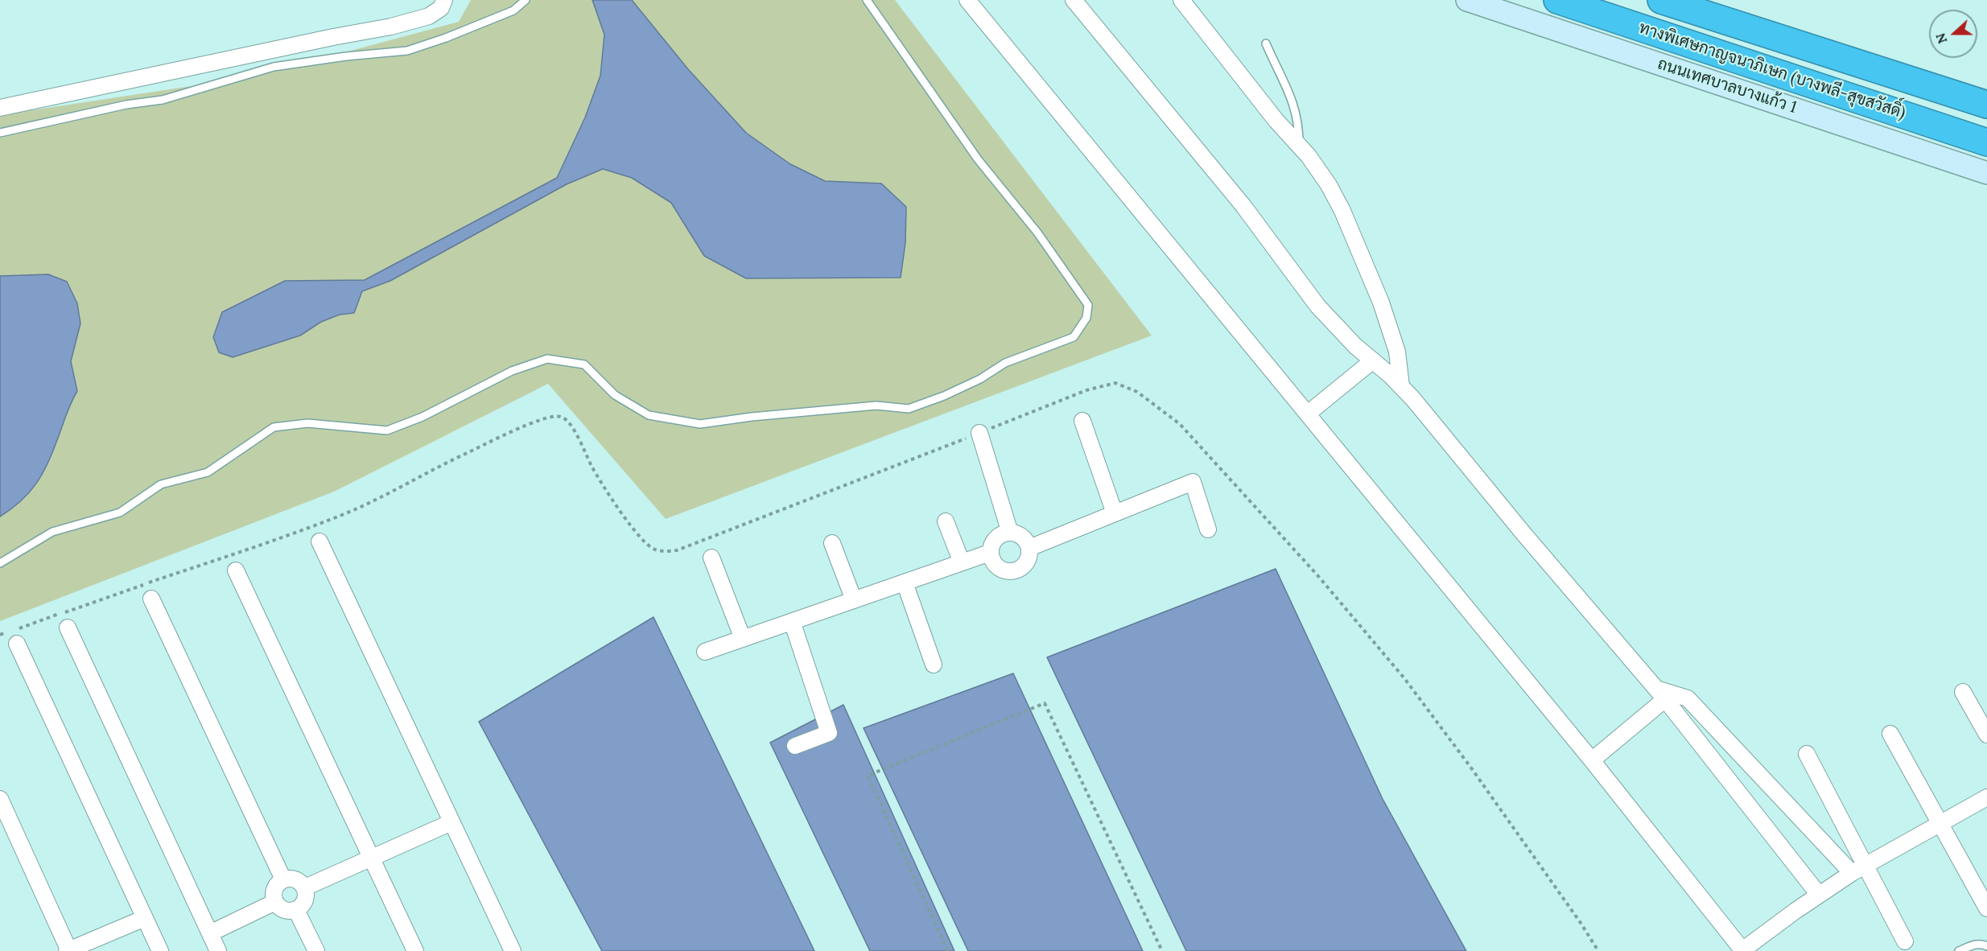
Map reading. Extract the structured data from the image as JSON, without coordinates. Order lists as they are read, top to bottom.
{
  "streets": {
    "highway": ["ทางพิเศษกาญจนาภิเษก (บางพลี-สุขสวัสดิ์)"],
    "main road": ["ถนนเทศบาลบางแก้ว 1"]
  },
  "north": "left"
}
